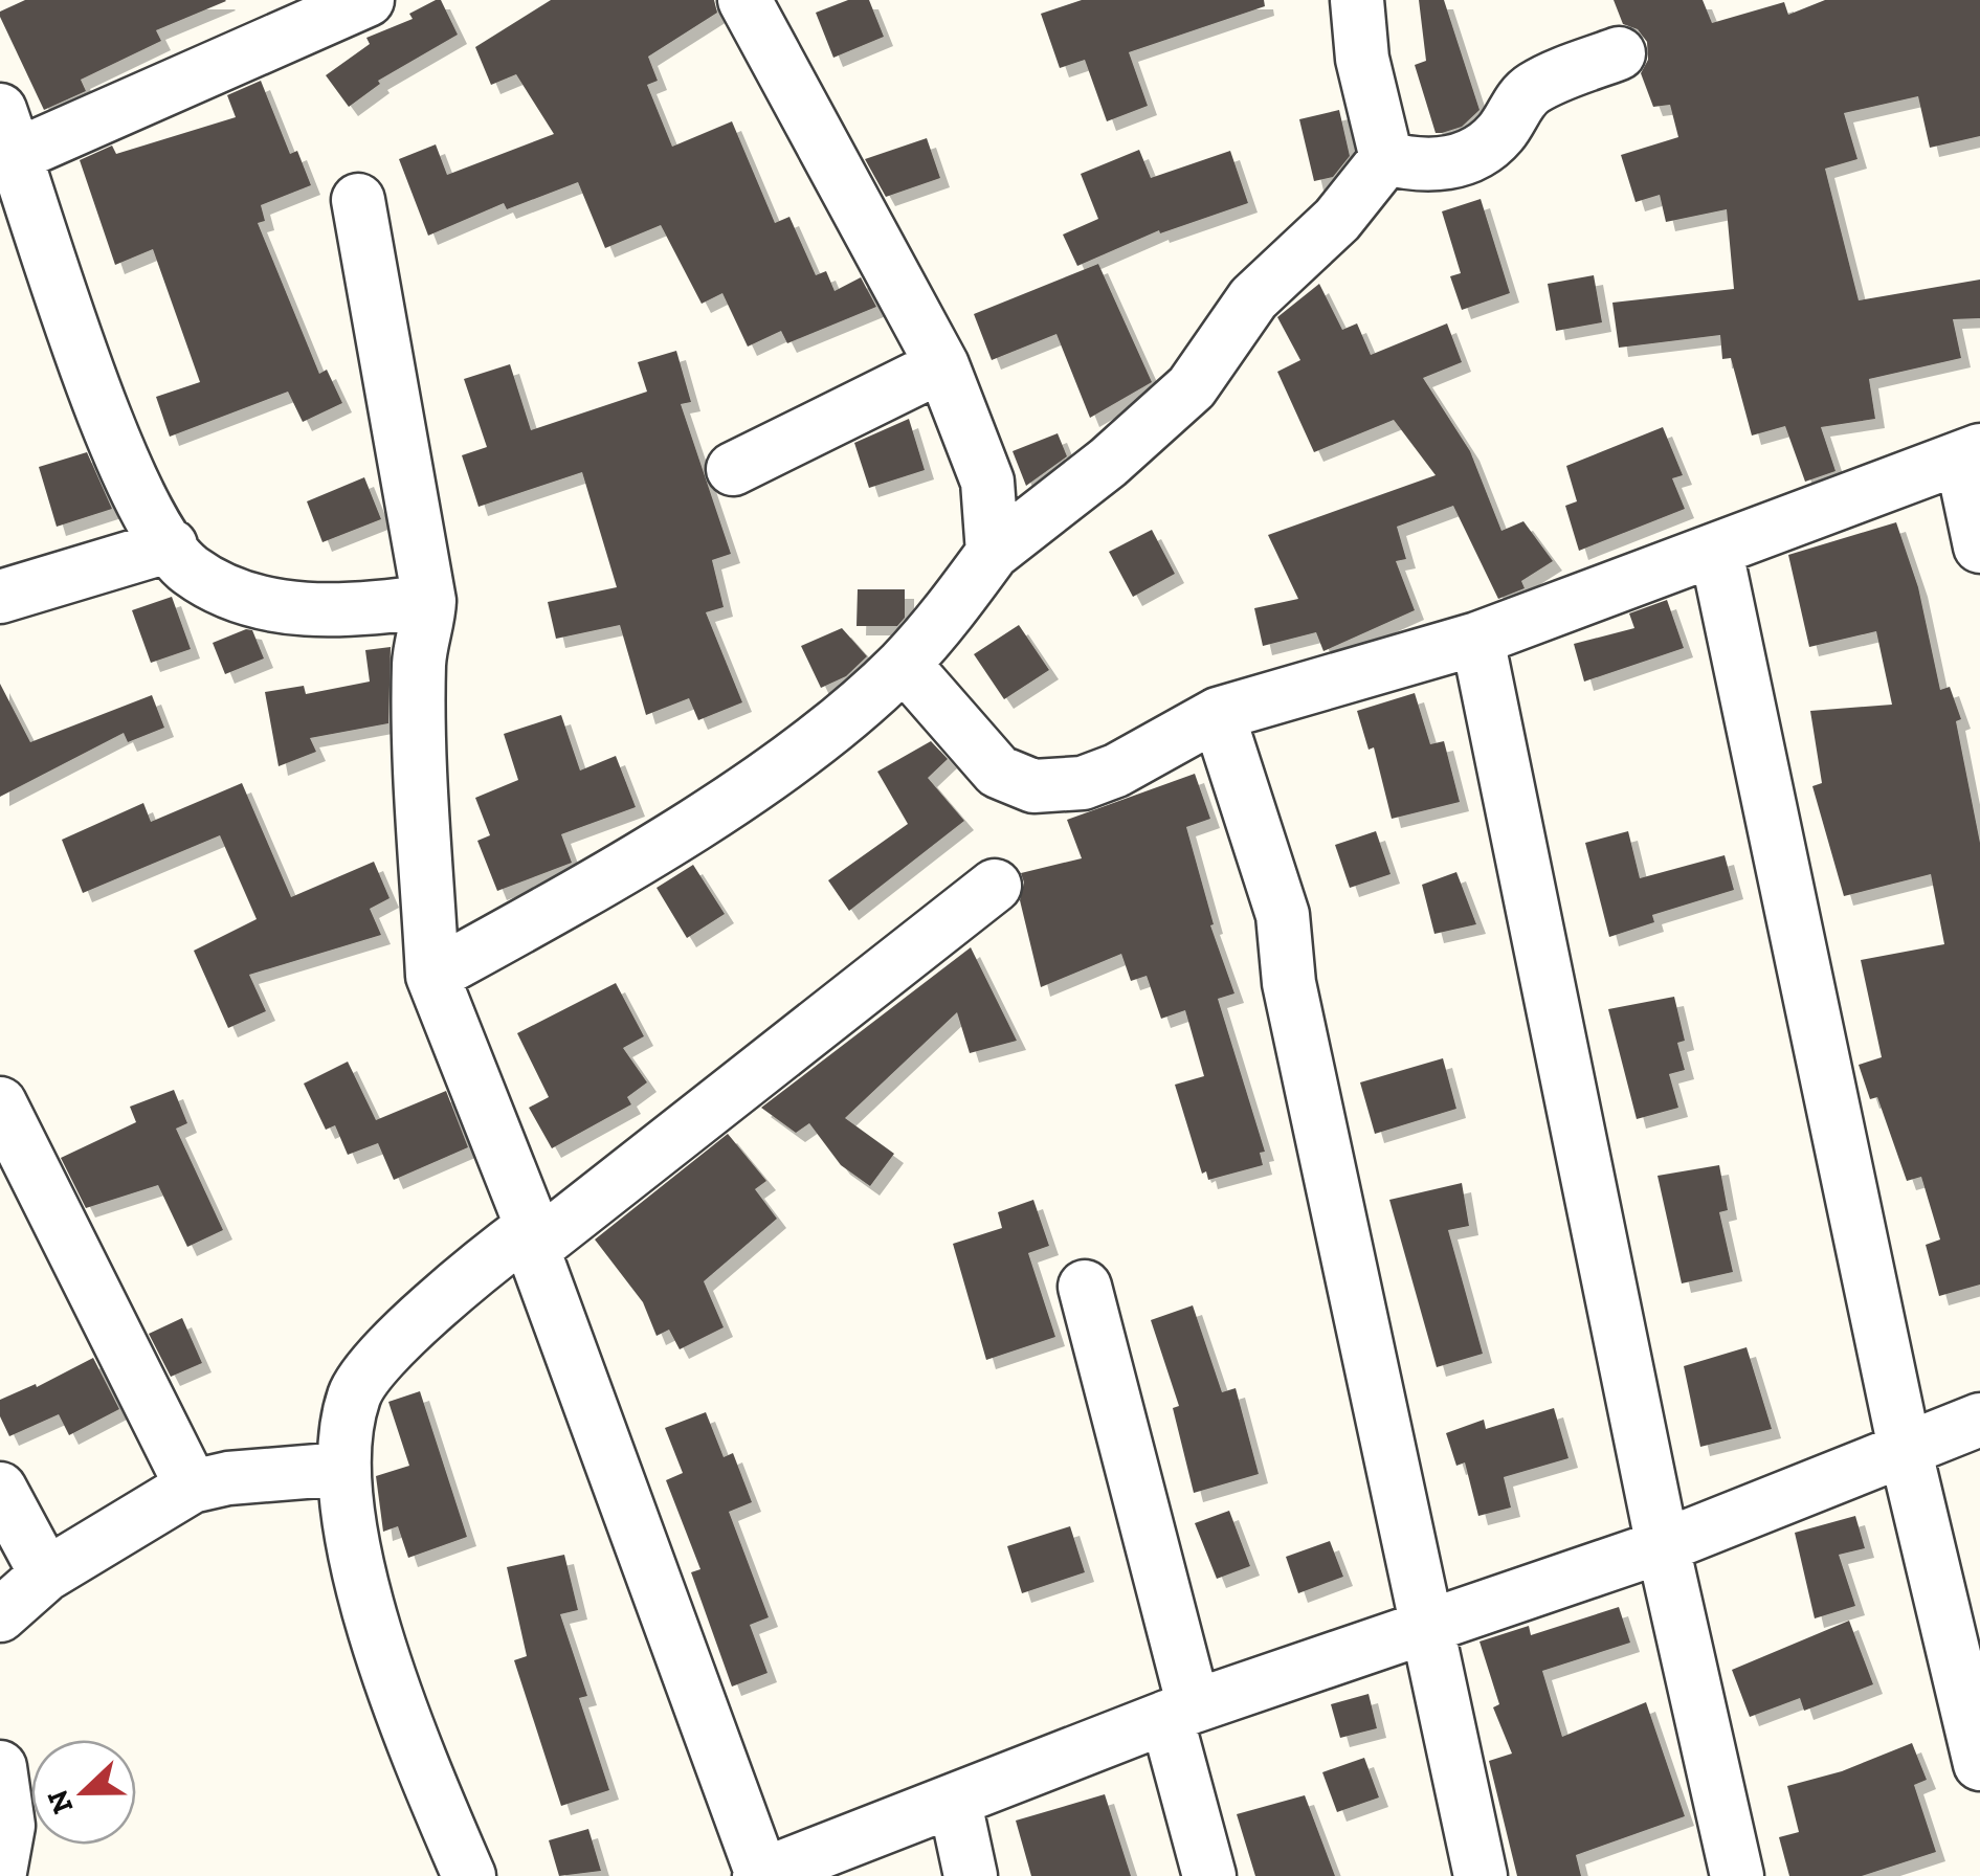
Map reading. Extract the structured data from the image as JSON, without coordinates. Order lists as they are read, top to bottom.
{
  "north": "left"
}
